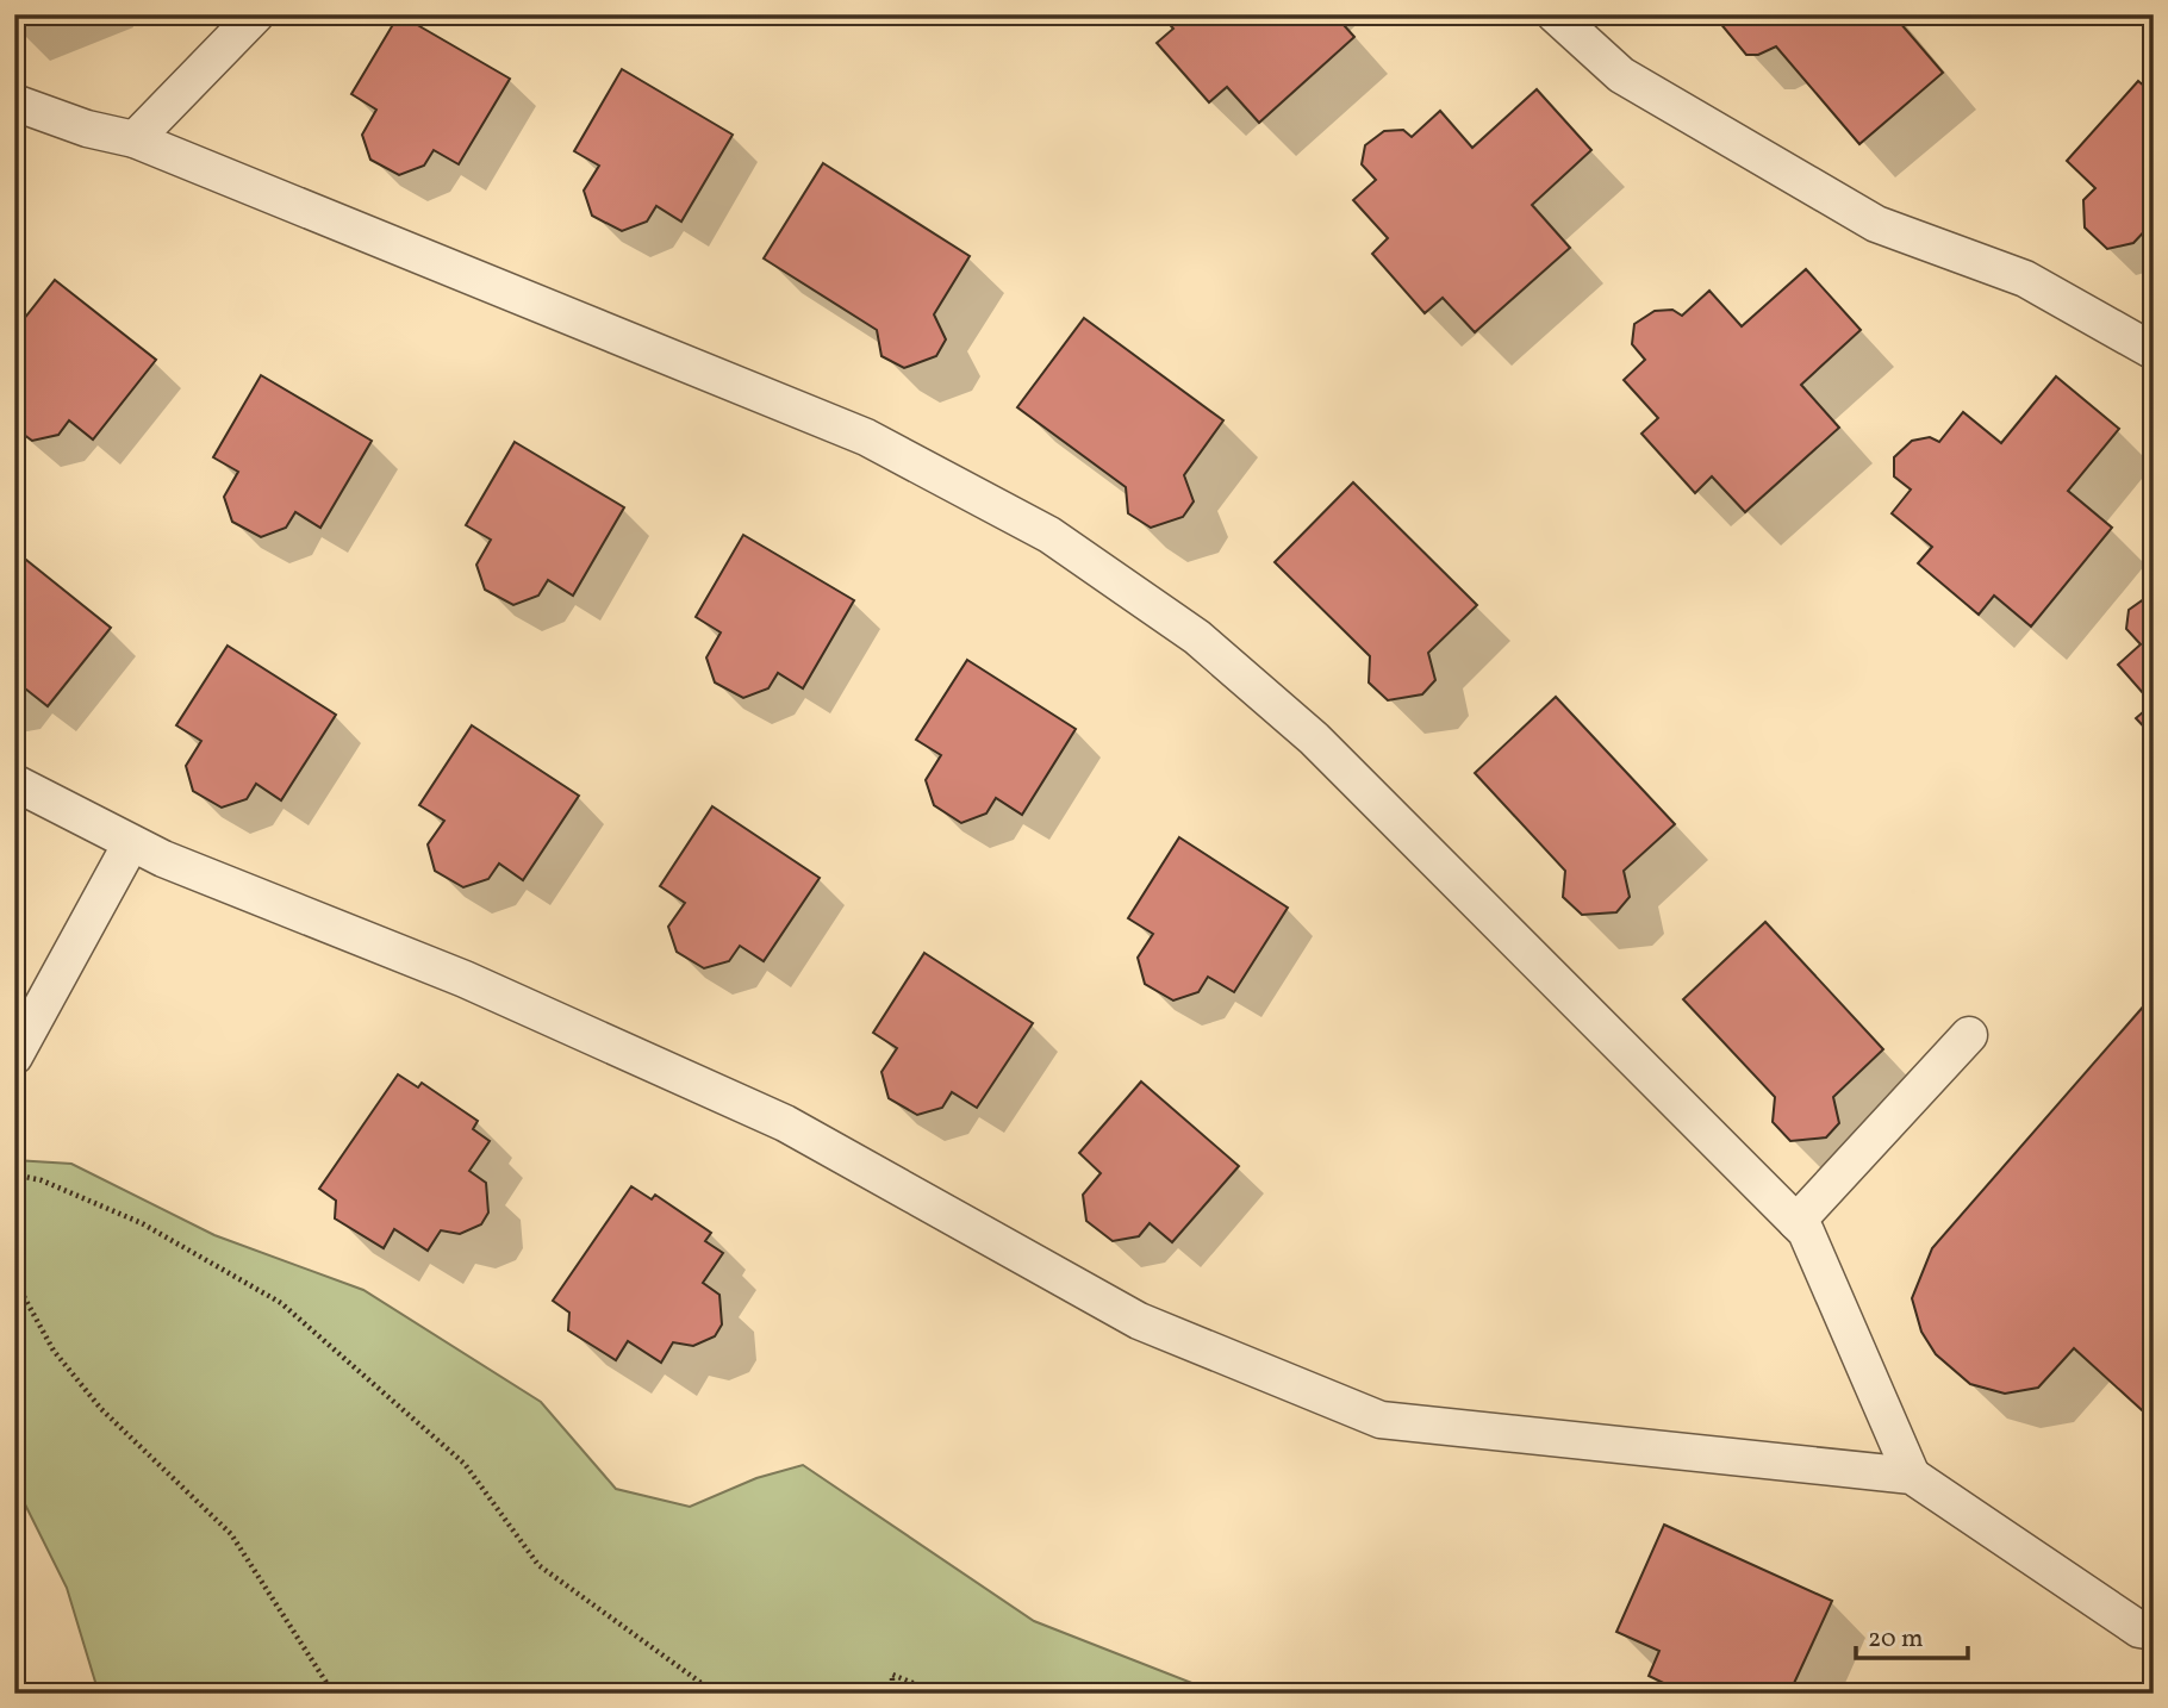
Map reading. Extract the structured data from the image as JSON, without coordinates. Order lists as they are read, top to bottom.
{
  "scale_bar": "20 m"
}
